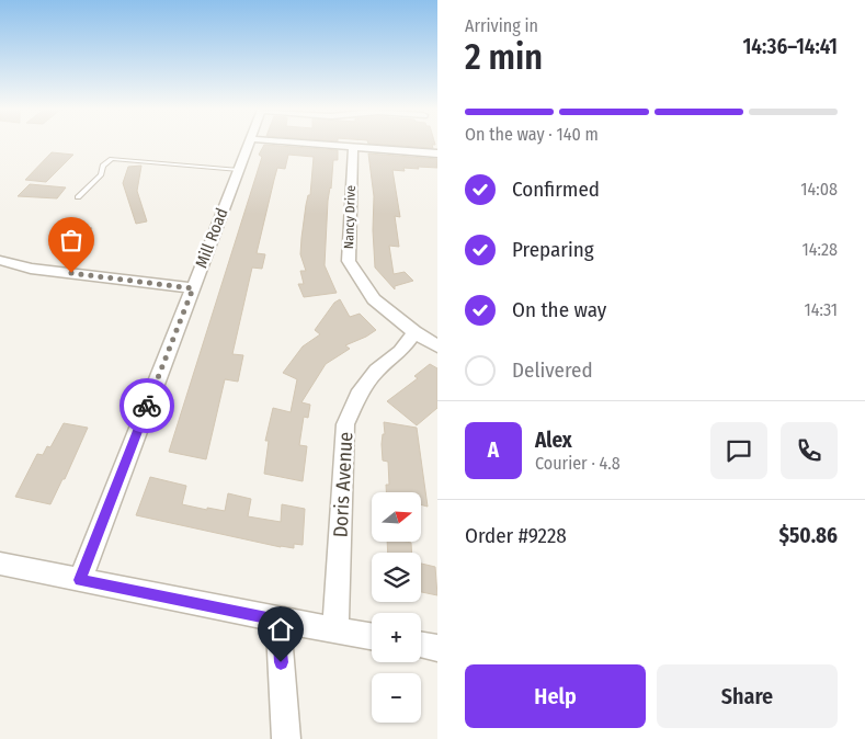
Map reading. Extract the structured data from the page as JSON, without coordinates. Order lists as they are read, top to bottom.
{
  "streets": {
    "street": ["Nancy Drive", "Mill Road", "Doris Avenue"]
  },
  "crossings": [
    ["Nancy Drive", "Doris Avenue"]
  ],
  "north": "right",
  "page": {
    "heading": ["2 min", "Arriving in", "14:36–14:41"],
    "panel": [
      "Alex",
      "Courier · 4.8",
      "Order #9228",
      "$50.86"
    ],
    "bar": "On the way · 140 m",
    "list": [
      ["Confirmed", "14:08"],
      ["Preparing", "14:28"],
      ["On the way", "14:31"],
      "Delivered"
    ],
    "round": "A",
    "map_buttons": ["+", "−"],
    "buttons": ["Help", "Share"]
  }
}
